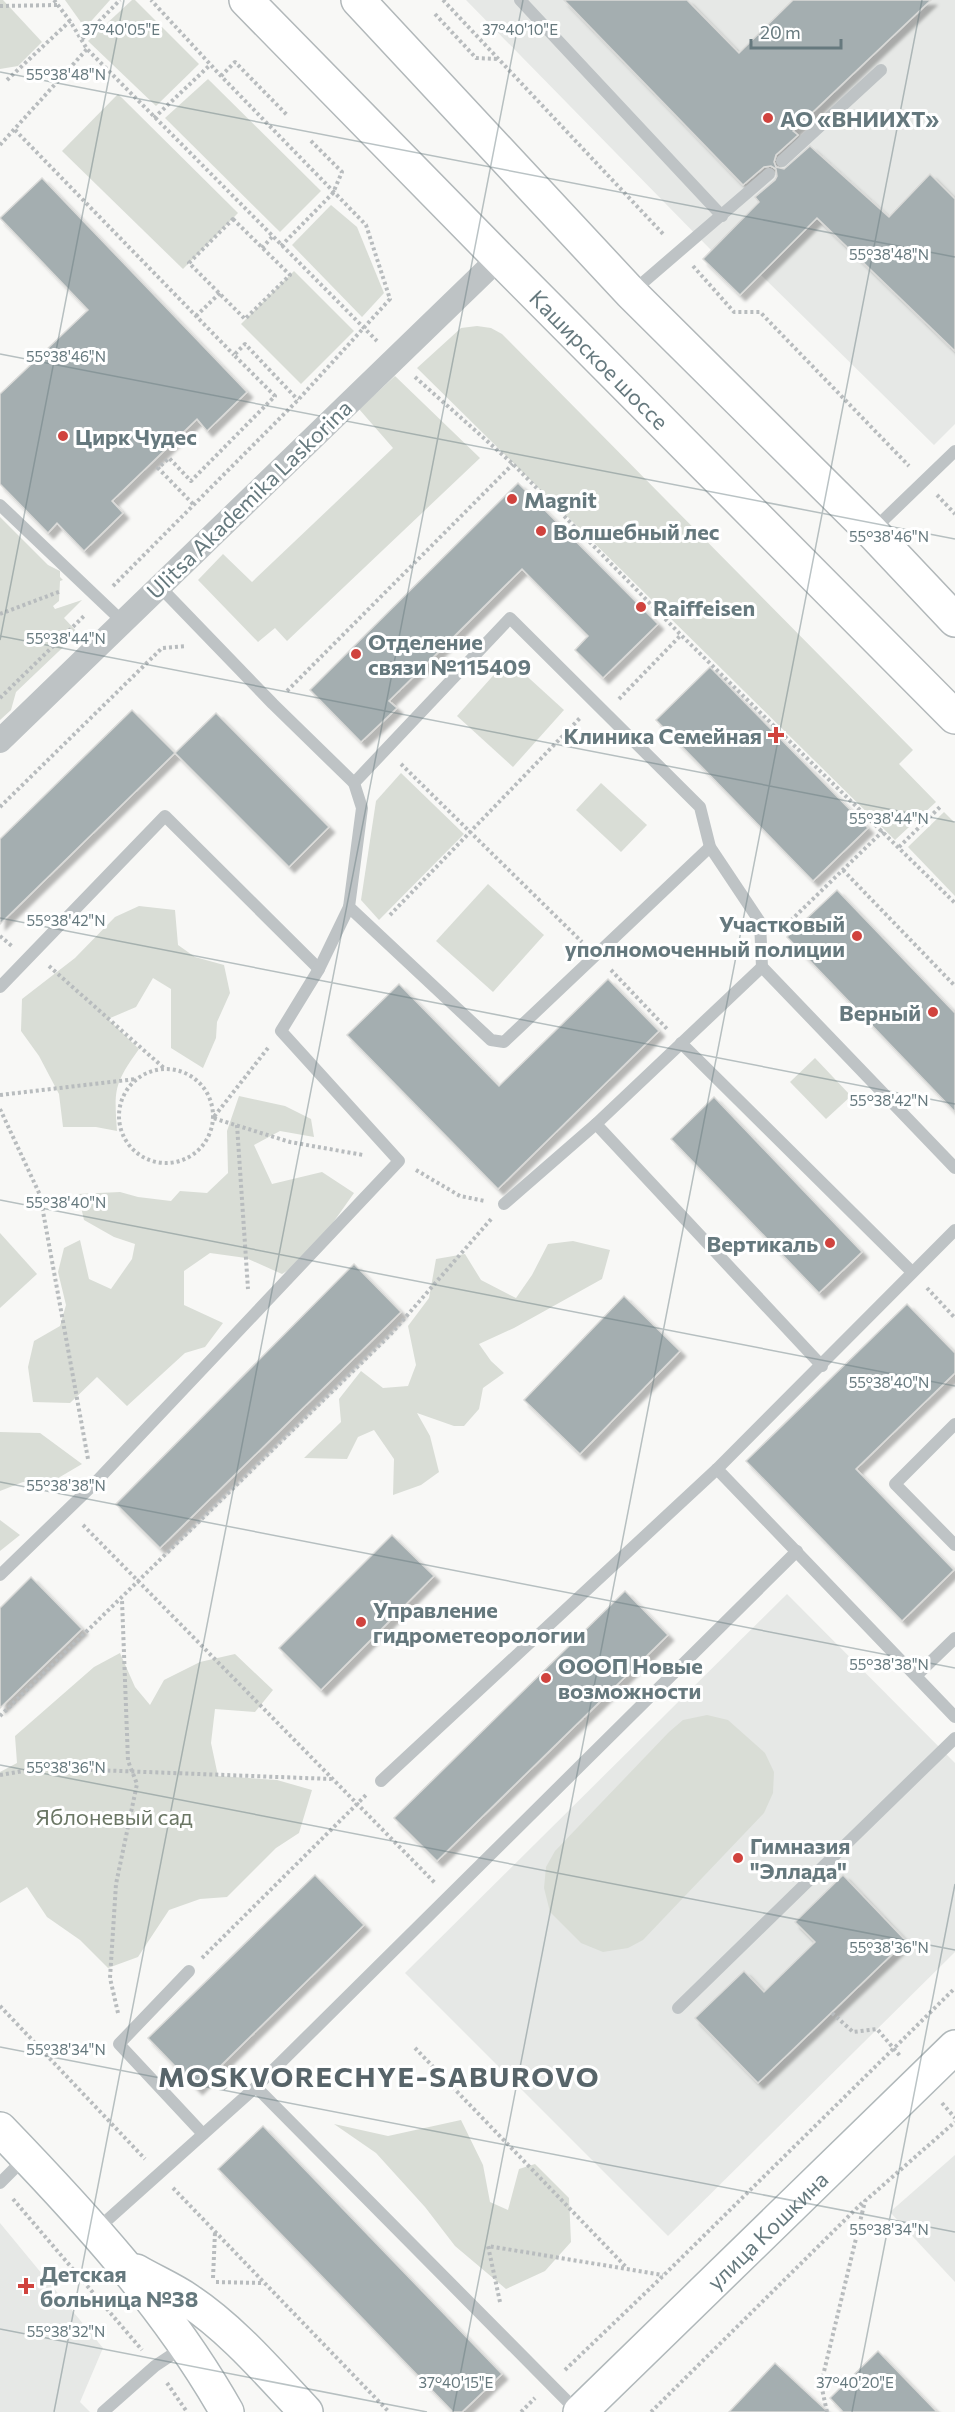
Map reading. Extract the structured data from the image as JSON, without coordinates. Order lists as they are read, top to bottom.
{
  "streets": {
    "main road": ["Каширское шоссе", "улица Кошкина"],
    "street": ["Ulitsa Akademika Laskorina"]
  },
  "crossings": [
    ["Каширское шоссе", "Ulitsa Akademika Laskorina"]
  ],
  "districts": ["MOSKVORECHYE-SABUROVO"],
  "parks": ["Яблоневый сад"],
  "places": {
    "other": [
      "АО «ВНИИХТ»",
      "Цирк Чудес",
      "Magnit",
      "Волшебный лес",
      "Raiffeisen",
      "Отделение связи №115409",
      "Участковый уполномоченный полиции",
      "Верный",
      "Вертикаль",
      "Управление гидрометеорологии",
      "ОООП Новые возможности",
      "Гимназия \"Эллада\""
    ],
    "health": ["Клиника Семейная", "Детская больница №38"]
  },
  "scale_bar": "20 m",
  "coordinates": [
    "37°40'05\"E",
    "37°40'10\"E",
    "55°38'48\"N",
    "55°38'46\"N",
    "55°38'44\"N",
    "55°38'42\"N",
    "55°38'40\"N",
    "55°38'38\"N",
    "55°38'36\"N",
    "55°38'34\"N",
    "55°38'32\"N",
    "37°40'15\"E",
    "37°40'20\"E"
  ]
}
